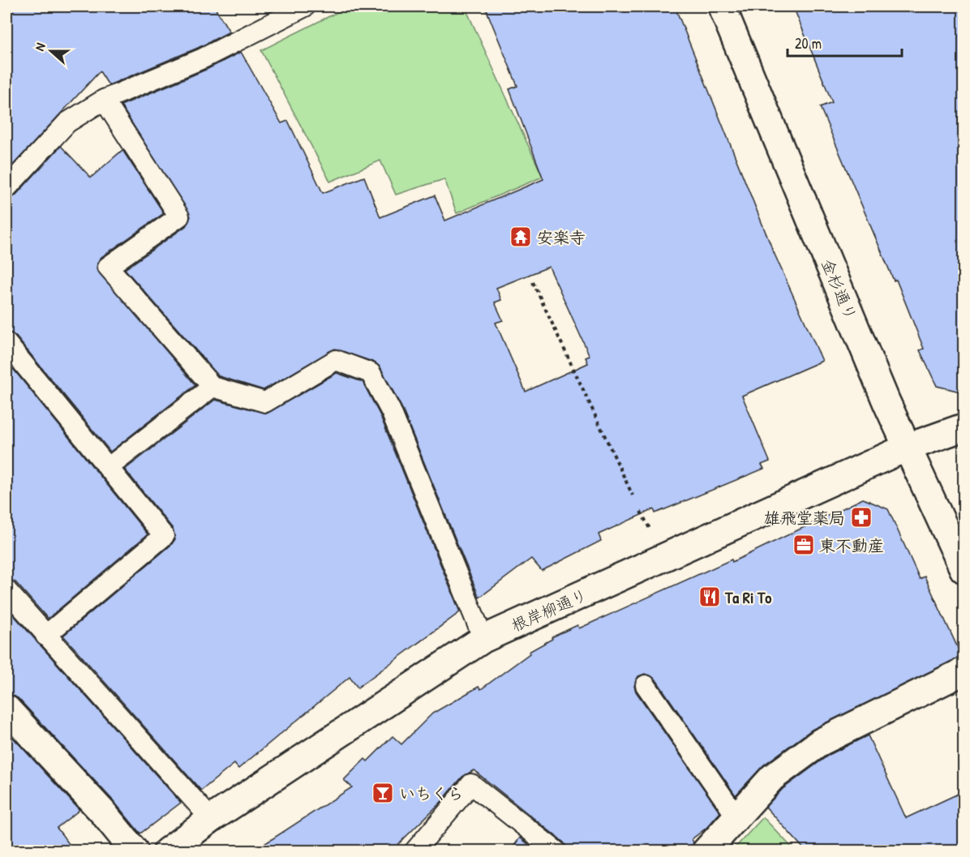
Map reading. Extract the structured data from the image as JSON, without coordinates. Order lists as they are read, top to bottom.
{
  "streets": {
    "street": ["金杉通り", "根岸柳通り"]
  },
  "crossings": [
    ["金杉通り", "根岸柳通り"]
  ],
  "places": {
    "temple": ["安楽寺"],
    "pharmacy": ["雄飛堂薬局"],
    "office": ["東不動産"],
    "restaurant": ["Ta Ri To"],
    "bar": ["いちくら"]
  },
  "scale_bar": "20 m",
  "north": "left"
}
